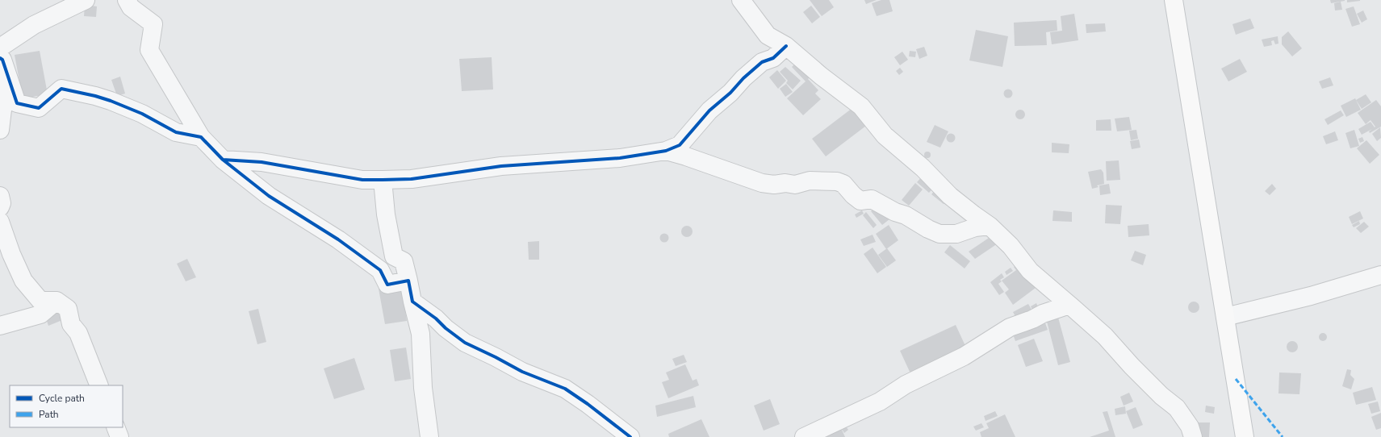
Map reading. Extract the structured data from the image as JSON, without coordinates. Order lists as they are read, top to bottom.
{
  "legend": ["Cycle path", "Path"]
}
